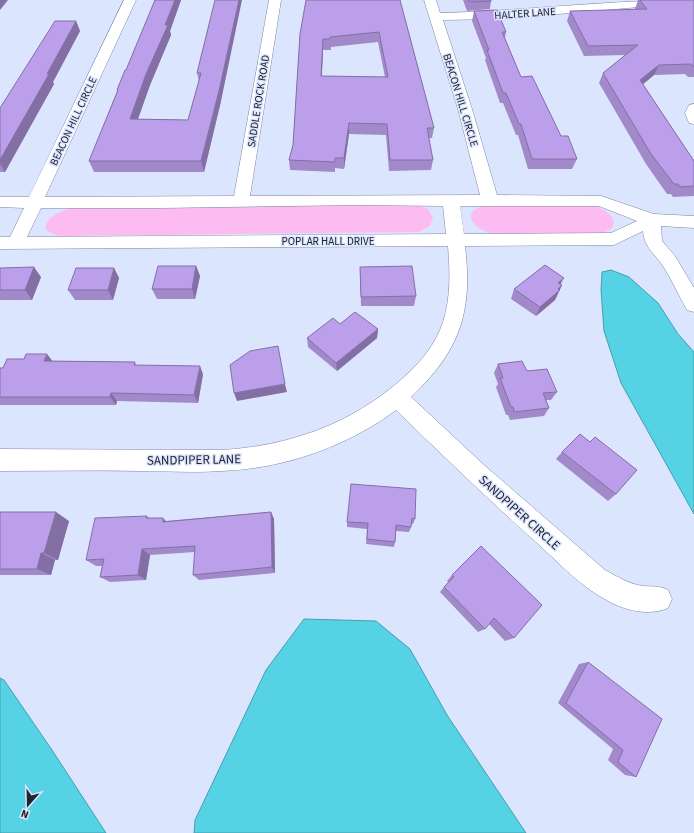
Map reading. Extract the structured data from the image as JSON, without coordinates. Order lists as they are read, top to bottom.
{
  "streets": {
    "street": [
      "HALTER LANE",
      "BEACON HILL CIRCLE",
      "SADDLE ROCK ROAD",
      "POPLAR HALL DRIVE",
      "SANDPIPER LANE",
      "SANDPIPER CIRCLE"
    ]
  },
  "crossings": [
    ["HALTER LANE", "BEACON HILL CIRCLE"],
    ["BEACON HILL CIRCLE", "POPLAR HALL DRIVE"],
    ["SADDLE ROCK ROAD", "POPLAR HALL DRIVE"],
    ["POPLAR HALL DRIVE", "SANDPIPER LANE"],
    ["SANDPIPER LANE", "SANDPIPER CIRCLE"]
  ],
  "north": "bottom"
}
